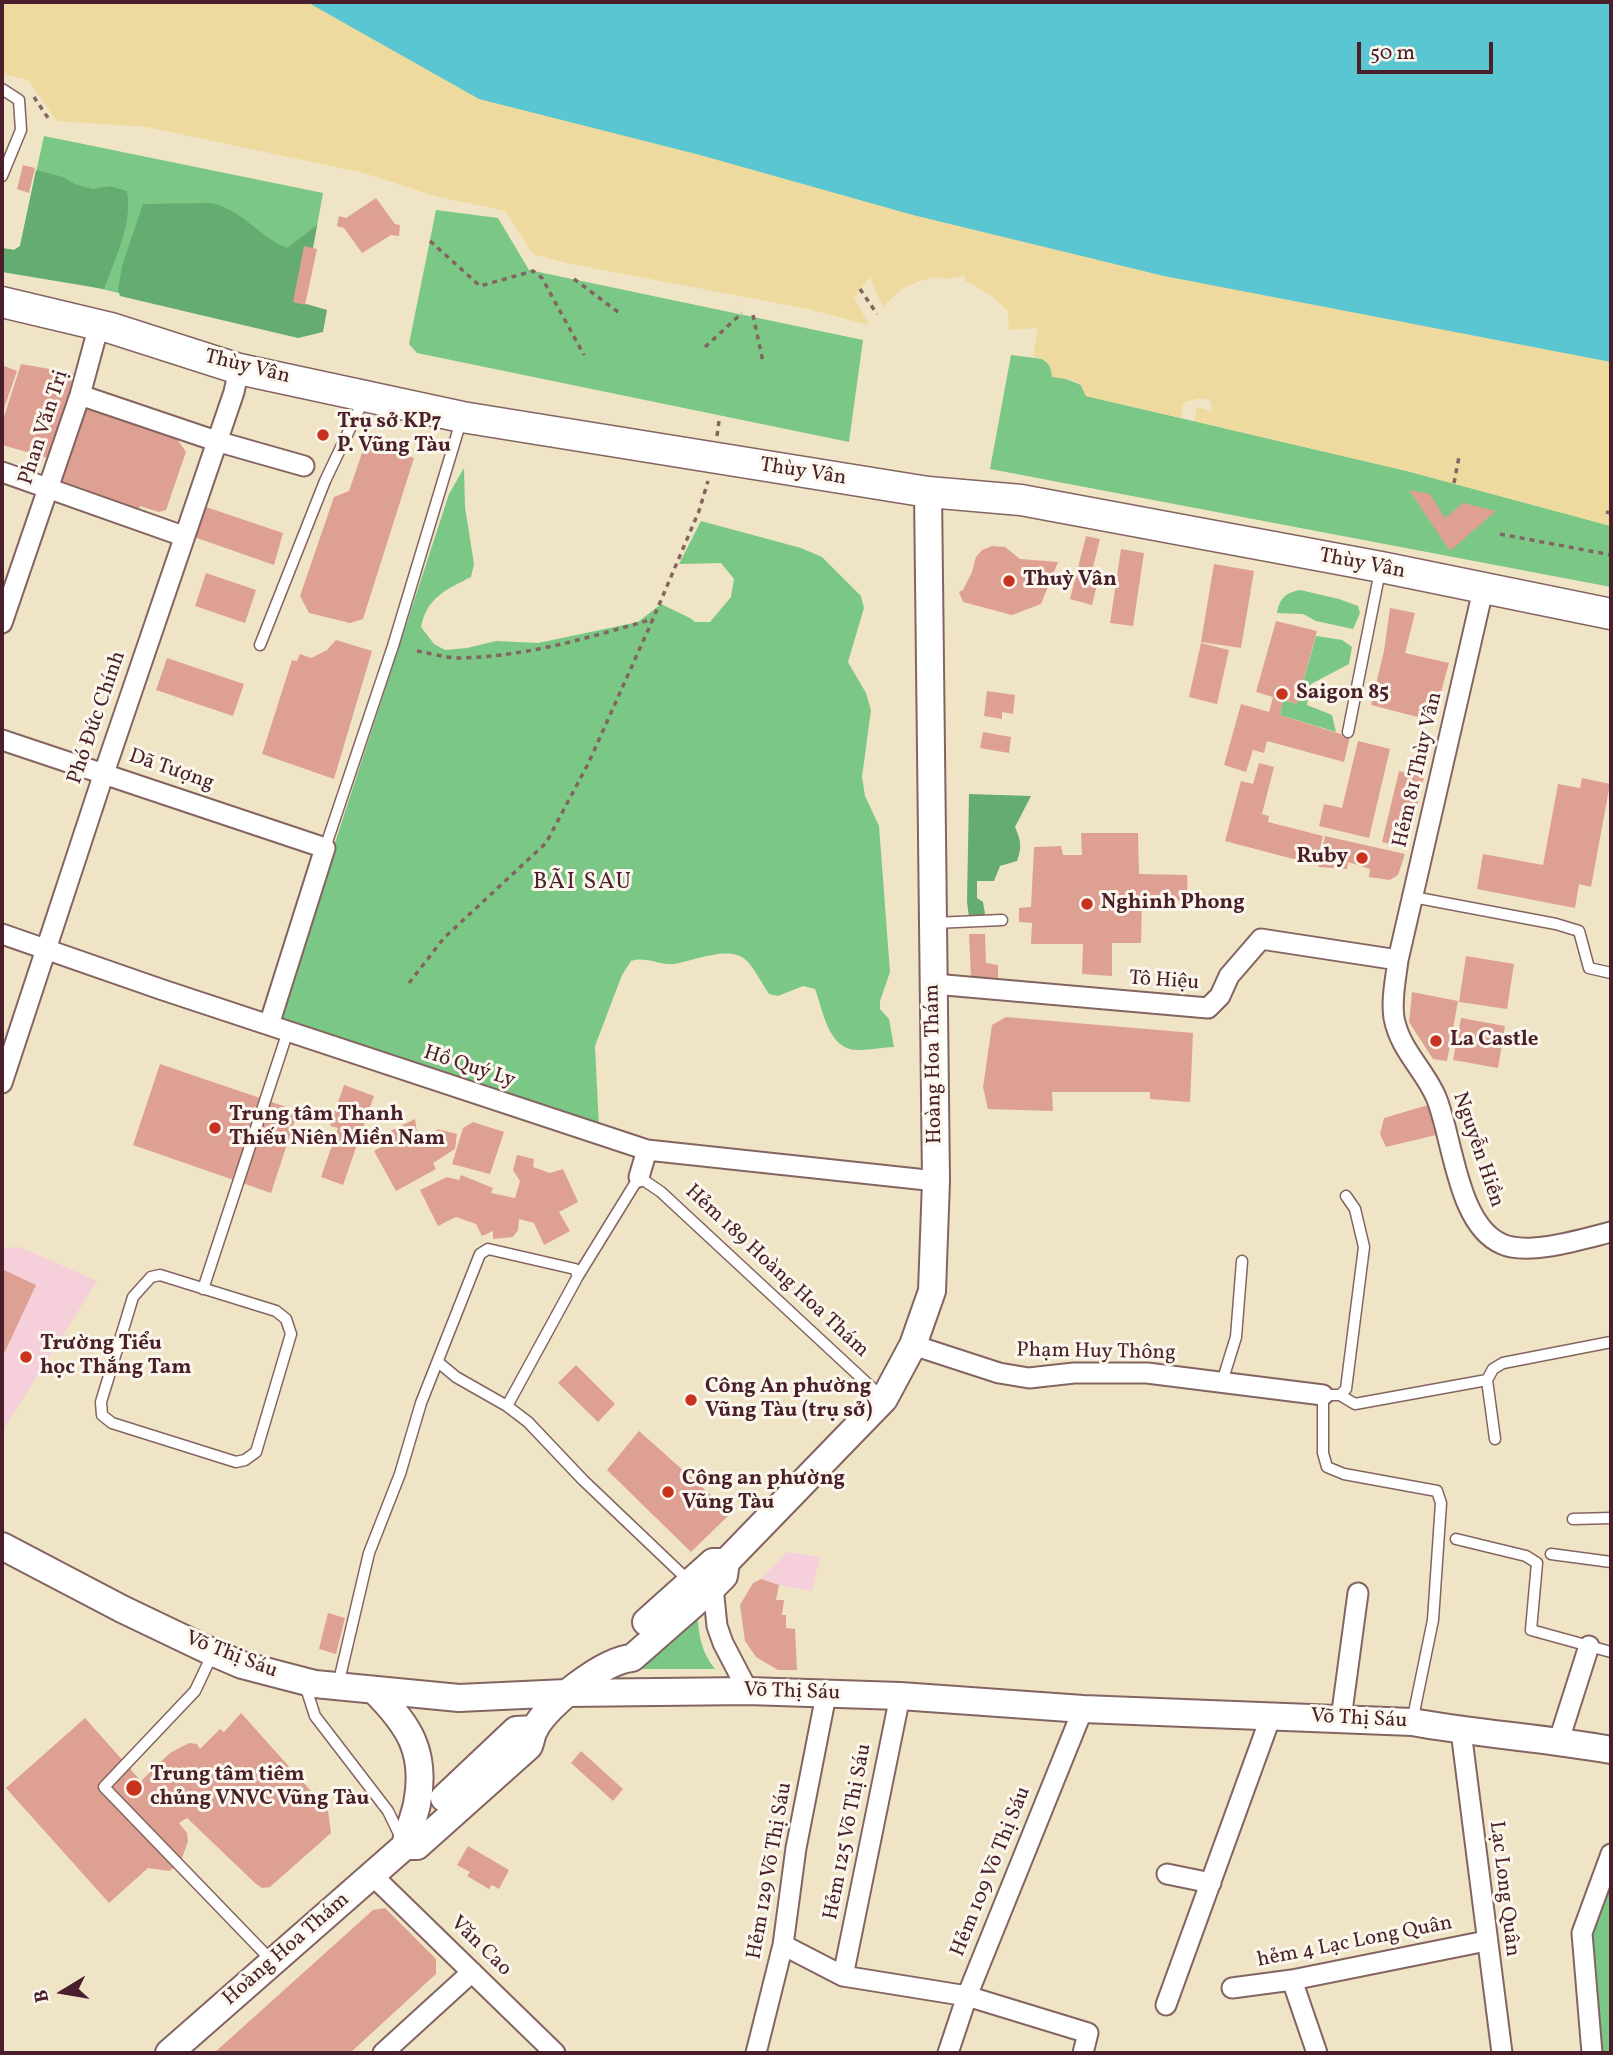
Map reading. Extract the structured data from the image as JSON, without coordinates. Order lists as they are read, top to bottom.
{
  "streets": {
    "main road": ["Thùy Vân", "Hoàng Hoa Thám", "Võ Thị Sáu"],
    "street": [
      "Phan Văn Trị",
      "Phó Đức Chính",
      "Hẻm 81 Thùy Vân",
      "Dã Tượng",
      "Tô Hiệu",
      "Hồ Quý Ly",
      "Nguyễn Hiền",
      "Phạm Huy Thông",
      "Hẻm 125 Võ Thị Sáu",
      "Hẻm 129 Võ Thị Sáu",
      "Hẻm 109 Võ Thị Sáu",
      "Lạc Long Quân",
      "hẻm 4 Lạc Long Quân",
      "Văn Cao"
    ],
    "lane": ["Hẻm 189 Hoàng Hoa Thám"]
  },
  "crossings": [
    ["Thùy Vân", "Phan Văn Trị"],
    ["Thùy Vân", "Phó Đức Chính"],
    ["Thùy Vân", "Hẻm 81 Thùy Vân"],
    ["Thùy Vân", "Hoàng Hoa Thám"],
    ["Phó Đức Chính", "Dã Tượng"],
    ["Phó Đức Chính", "Hồ Quý Ly"],
    ["Hẻm 81 Thùy Vân", "Tô Hiệu"],
    ["Hẻm 81 Thùy Vân", "Nguyễn Hiền"],
    ["Tô Hiệu", "Hoàng Hoa Thám"],
    ["Tô Hiệu", "Nguyễn Hiền"],
    ["Hoàng Hoa Thám", "Hồ Quý Ly"],
    ["Hoàng Hoa Thám", "Hẻm 189 Hoàng Hoa Thám"],
    ["Hoàng Hoa Thám", "Phạm Huy Thông"],
    ["Hoàng Hoa Thám", "Võ Thị Sáu"],
    ["Hoàng Hoa Thám", "Văn Cao"],
    ["Võ Thị Sáu", "Hẻm 125 Võ Thị Sáu"],
    ["Võ Thị Sáu", "Hẻm 129 Võ Thị Sáu"],
    ["Võ Thị Sáu", "Hẻm 109 Võ Thị Sáu"],
    ["Võ Thị Sáu", "Lạc Long Quân"],
    ["Lạc Long Quân", "hẻm 4 Lạc Long Quân"]
  ],
  "districts": ["BÃI SAU"],
  "places": [
    "Trụ sở KP7 P. Vũng Tàu",
    "Thuỳ Vân",
    "Saigon 85",
    "Ruby",
    "Nghinh Phong",
    "La Castle",
    "Trung tâm Thanh Thiếu Niên Miền Nam",
    "Trường Tiểu học Thắng Tam",
    "Công An phường Vũng Tàu (trụ sở)",
    "Công an phường Vũng Tàu",
    "Trung tâm tiêm chủng VNVC Vũng Tàu"
  ],
  "scale_bar": "50 m",
  "north": "left"
}
